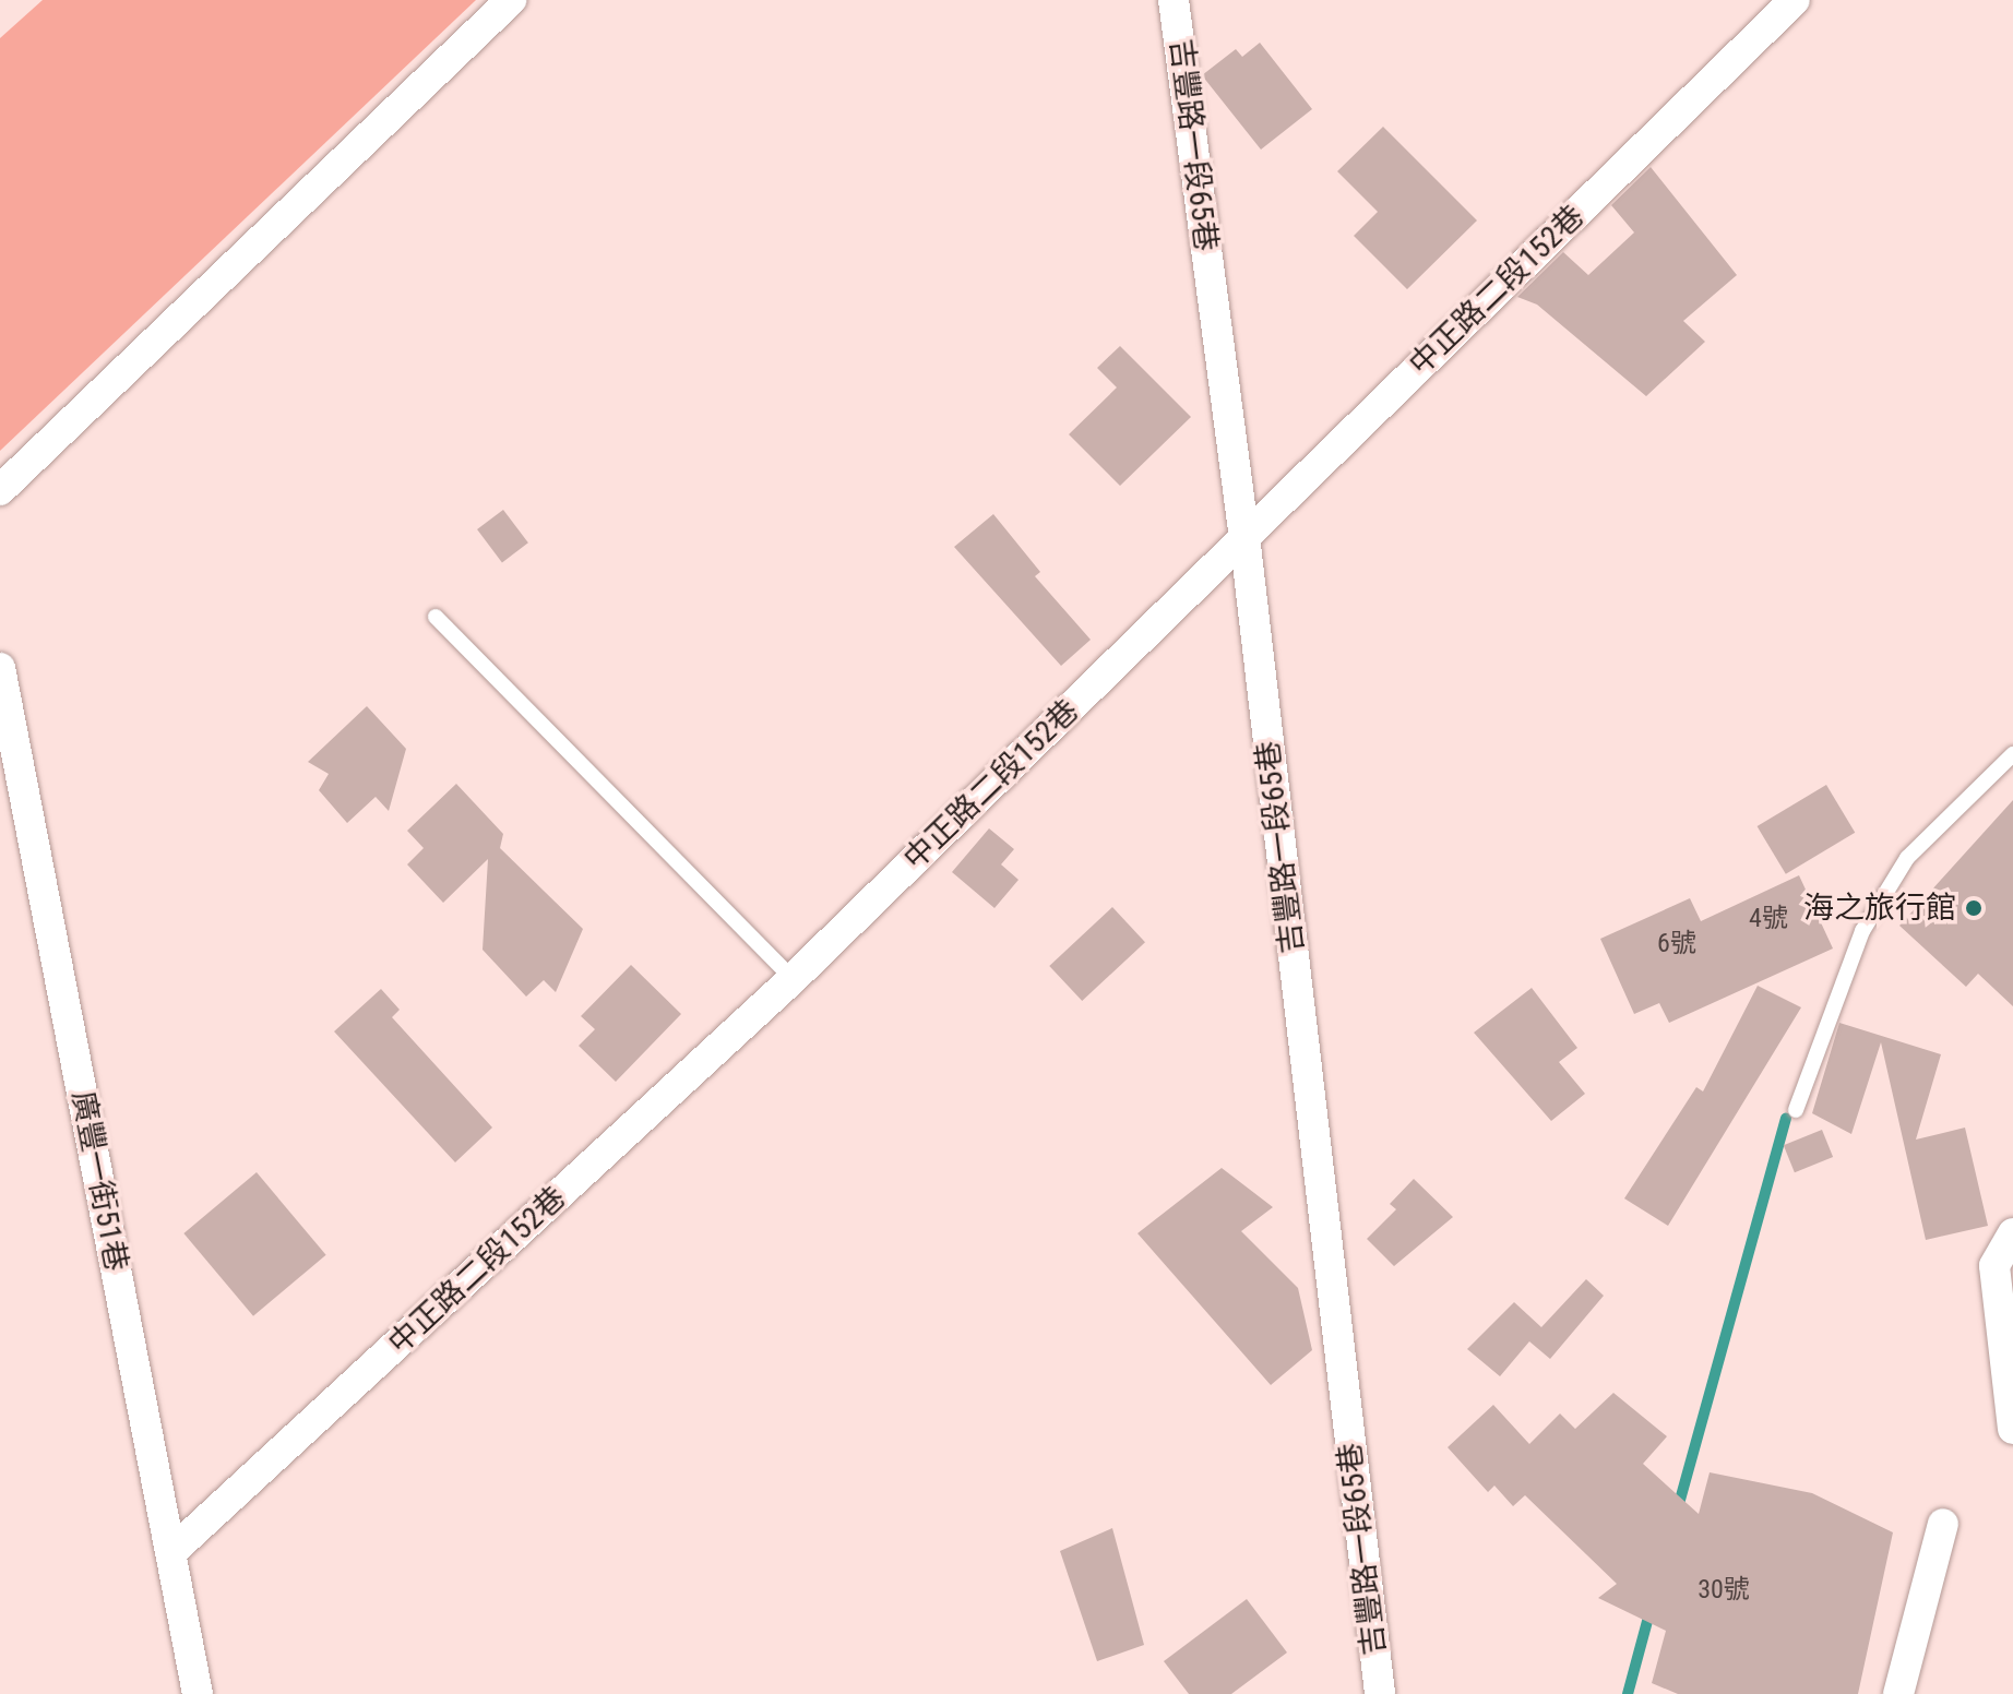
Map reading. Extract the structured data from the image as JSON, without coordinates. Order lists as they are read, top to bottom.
{
  "streets": {
    "street": ["吉豐路一段65巷", "中正路二段152巷", "廣豐一街51巷"]
  },
  "crossings": [
    ["吉豐路一段65巷", "中正路二段152巷"],
    ["中正路二段152巷", "廣豐一街51巷"]
  ],
  "places": ["海之旅行館"],
  "house_numbers": ["4號", "6號", "30號"]
}
